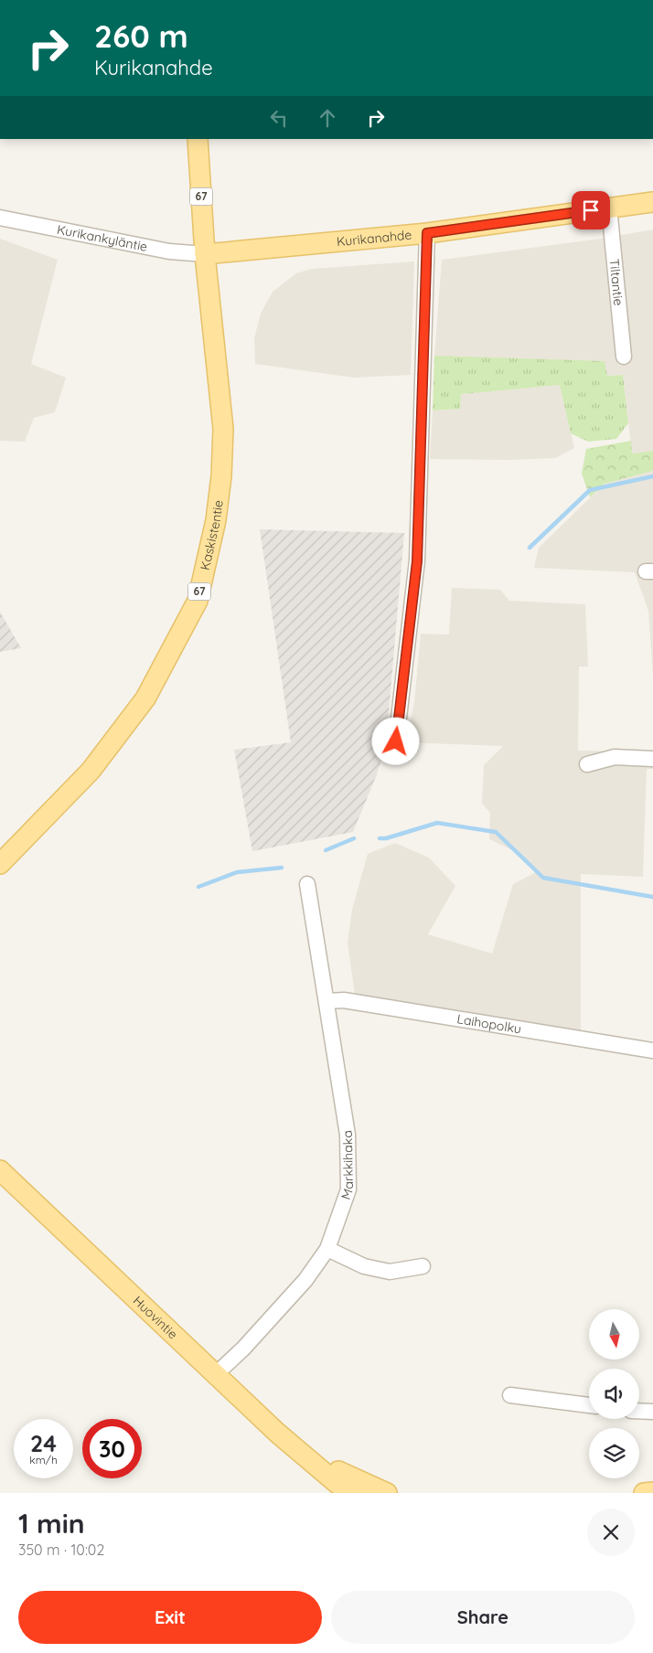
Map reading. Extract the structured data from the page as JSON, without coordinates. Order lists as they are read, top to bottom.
{
  "streets": {
    "main road": [
      "67",
      "Kurikanahde",
      "Kaskistentie",
      "Huovintie"
    ],
    "street": [
      "Kurikankyläntie",
      "Tiltantie",
      "Laihopolku",
      "Markkihaka"
    ]
  },
  "crossings": [
    ["Kurikanahde", "Kurikankyläntie"],
    ["Kurikanahde", "Tiltantie"],
    ["Kurikanahde", "Kaskistentie"],
    ["Kurikankyläntie", "Kaskistentie"],
    ["Laihopolku", "Markkihaka"],
    ["Markkihaka", "Huovintie"]
  ],
  "north": "bottom",
  "page": {
    "turn": ["260 m", "Kurikanahde"],
    "speed": "24 km/h",
    "limit": "30",
    "heading": ["1 min", "350 m · 10:02"],
    "buttons": ["Exit", "Share"]
  }
}
